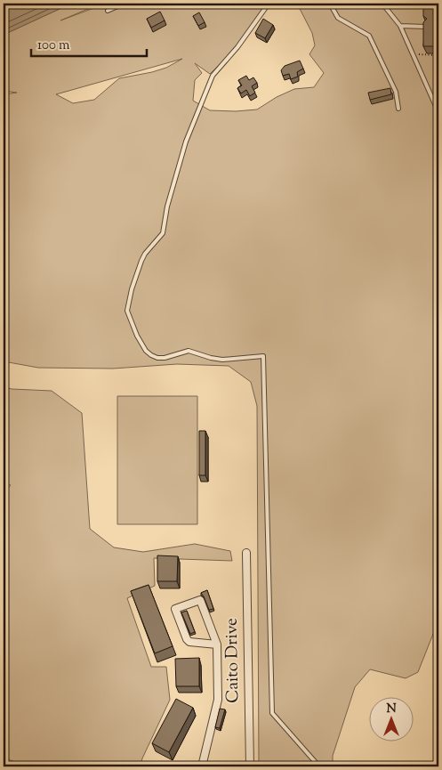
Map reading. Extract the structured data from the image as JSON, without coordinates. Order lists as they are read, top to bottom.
{
  "streets": {
    "street": ["Caito Drive"]
  },
  "scale_bar": "100 m",
  "north": "top"
}
